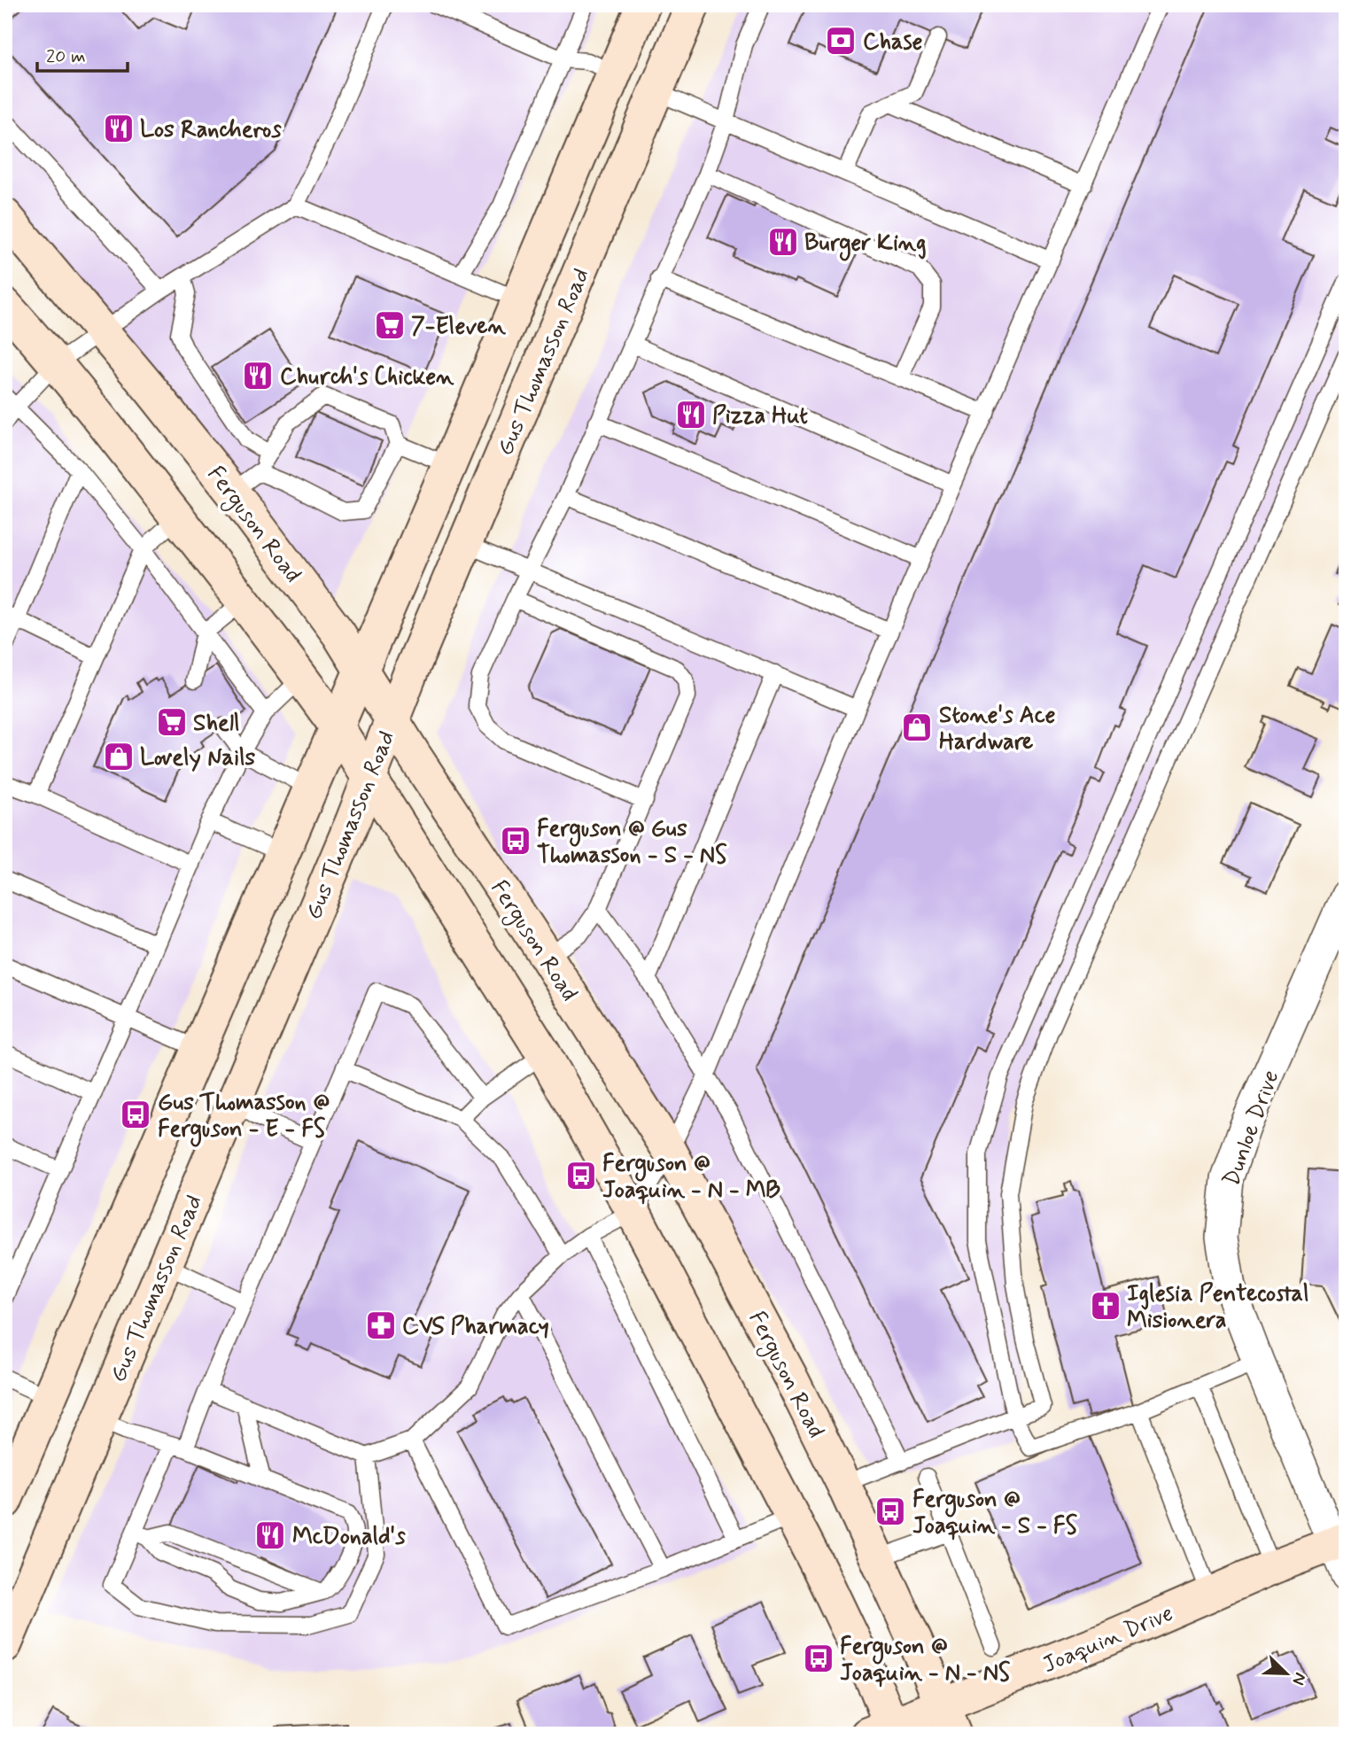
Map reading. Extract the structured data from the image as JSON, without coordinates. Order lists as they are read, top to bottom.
{
  "streets": {
    "main road": ["Gus Thomasson Road", "Ferguson Road", "Joaquin Drive"],
    "street": ["Dunloe Drive"]
  },
  "crossings": [
    ["Gus Thomasson Road", "Ferguson Road"],
    ["Ferguson Road", "Joaquin Drive"],
    ["Dunloe Drive", "Joaquin Drive"]
  ],
  "places": {
    "bank": ["Chase"],
    "restaurant": [
      "Los Rancheros",
      "Burger King",
      "Church's Chicken",
      "Pizza Hut",
      "McDonald's"
    ],
    "supermarket": ["7-Eleven", "Shell"],
    "shop": ["Stone's Ace Hardware", "Lovely Nails"],
    "bus stop": [
      "Ferguson @ Gus Thomasson - S - NS",
      "Gus Thomasson @ Ferguson - E - FS",
      "Ferguson @ Joaquin - N - MB",
      "Ferguson @ Joaquin - S - FS",
      "Ferguson @ Joaquin - N - NS"
    ],
    "church": ["Iglesia Pentecostal Misionera"],
    "pharmacy": ["CVS Pharmacy"]
  },
  "scale_bar": "20 m",
  "north": "bottom right"
}
